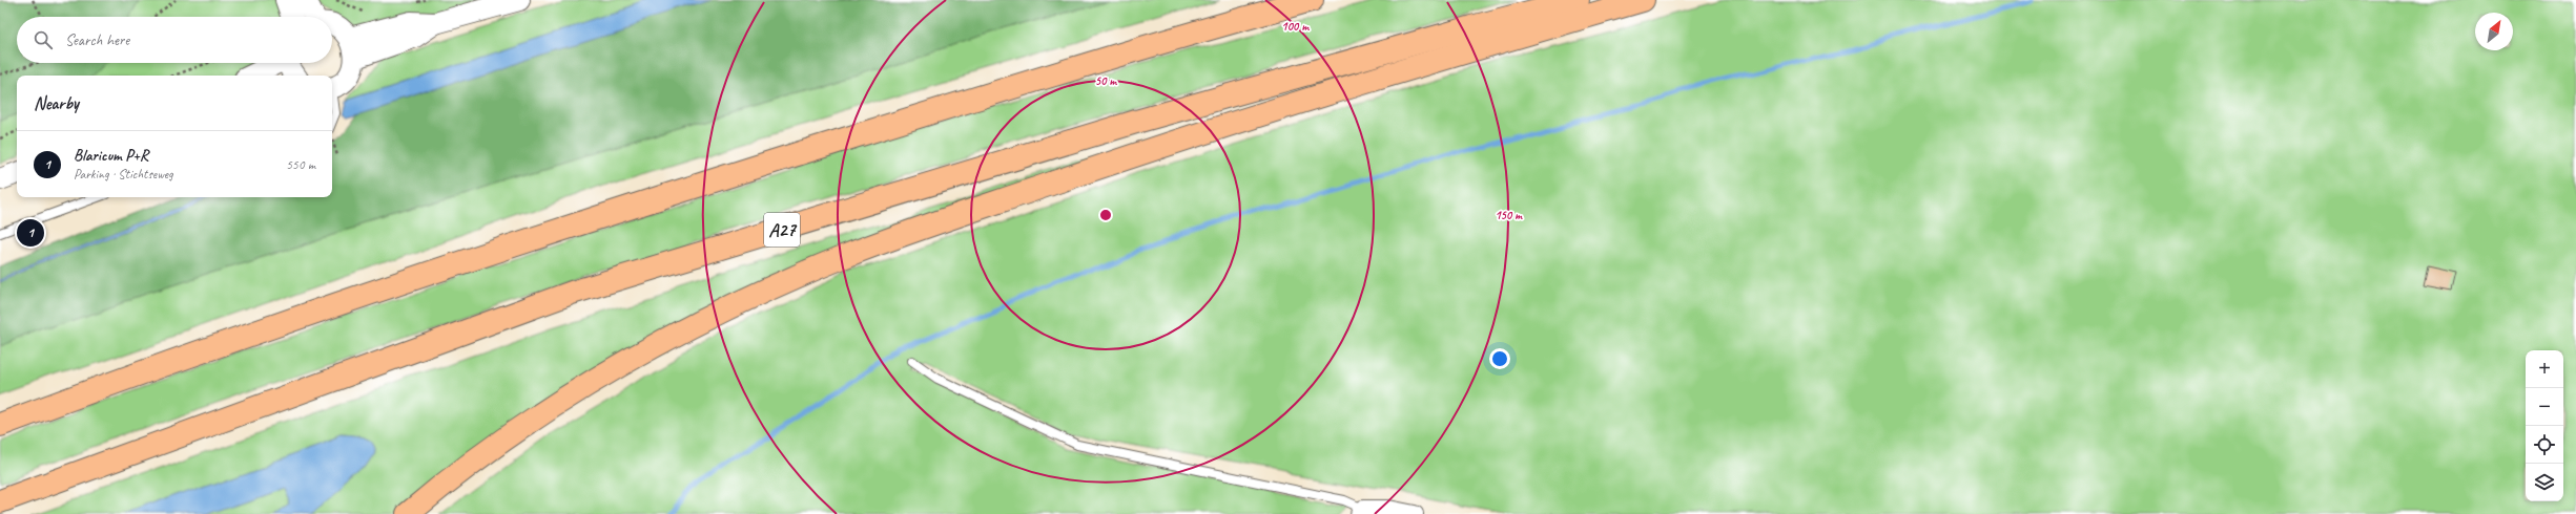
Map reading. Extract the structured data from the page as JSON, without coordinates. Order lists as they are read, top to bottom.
{
  "streets": {
    "highway": ["A27"]
  },
  "north": "top right",
  "page": {
    "search": "Search here",
    "heading": "Nearby",
    "list": [
      {
        "mark": "1",
        "name": "Blaricum P+R",
        "note": "Parking · Stichtseweg",
        "value": "550 m"
      }
    ],
    "pins": "1",
    "map_buttons": ["+", "−"]
  },
  "rings": ["100 m", "50 m", "150 m"]
}
